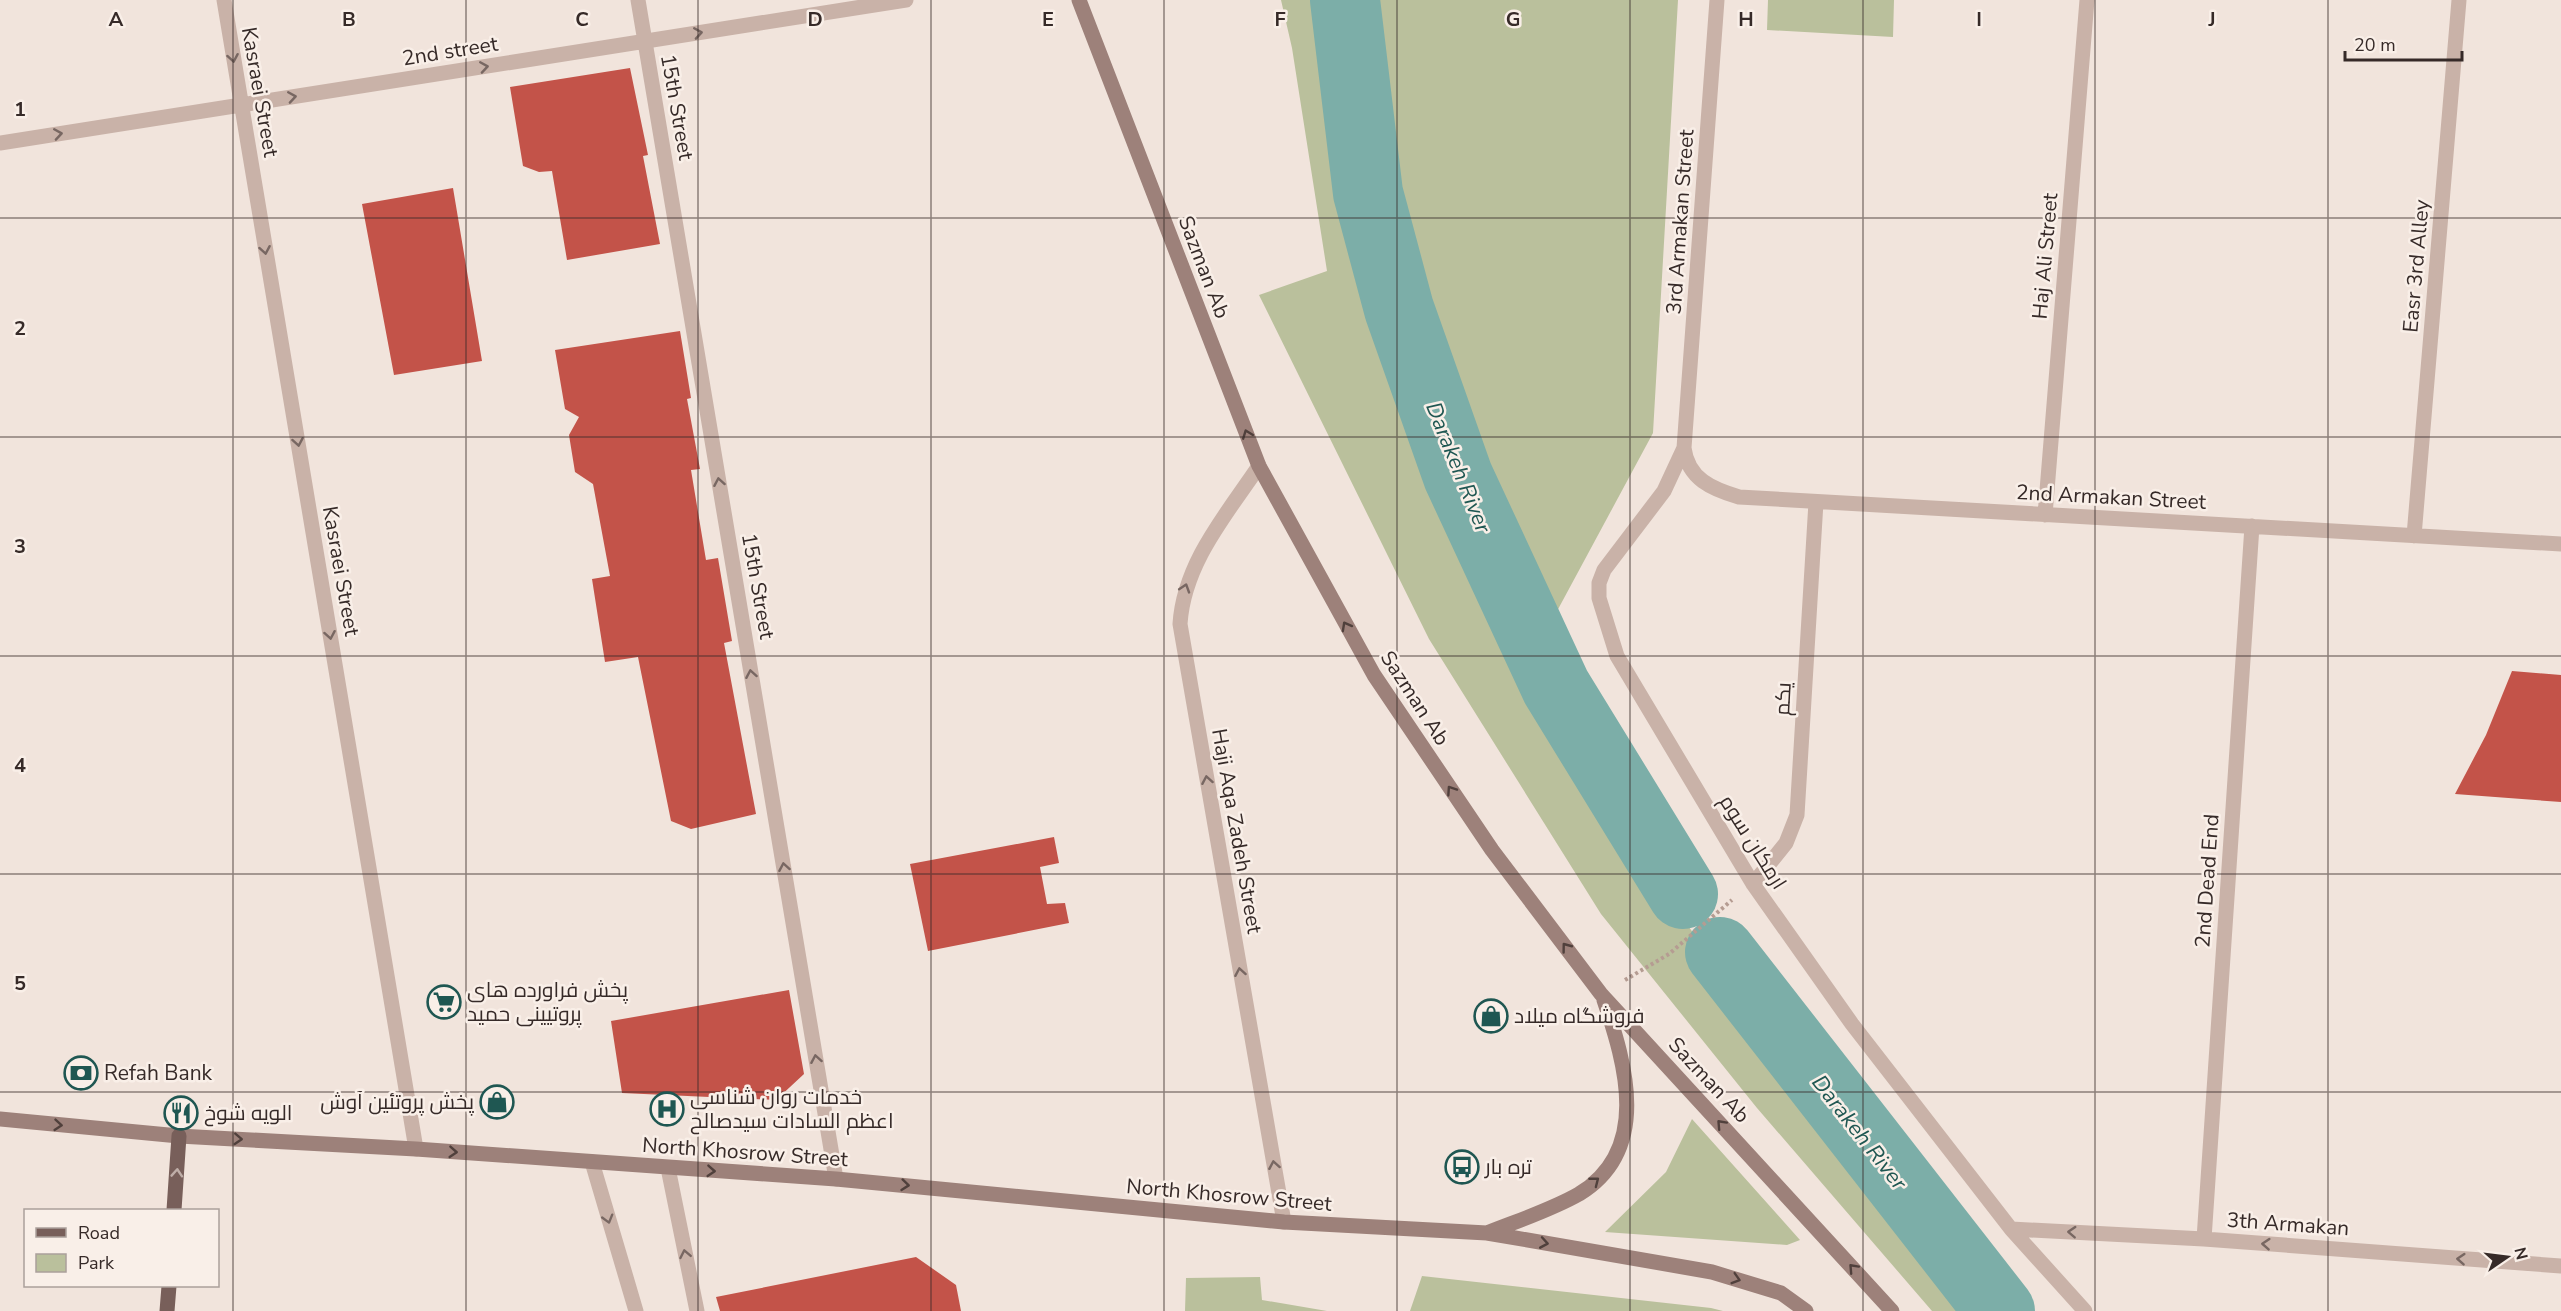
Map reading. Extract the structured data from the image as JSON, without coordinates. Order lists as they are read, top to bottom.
{
  "streets": {
    "main road": ["Sazman Ab", "North Khosrow Street"],
    "street": [
      "2nd street",
      "Kasraei Street",
      "15th Street",
      "3rd Armakan Street",
      "Haj Ali Street",
      "Easr 3rd Alley",
      "2nd Armakan Street",
      "یکم",
      "Haji Aqa Zadeh Street",
      "ارمکان سوم",
      "2nd Dead End",
      "3th Armakan"
    ]
  },
  "crossings": [
    ["2nd street", "Kasraei Street"],
    ["2nd street", "15th Street"],
    ["Kasraei Street", "North Khosrow Street"],
    ["15th Street", "North Khosrow Street"],
    ["3rd Armakan Street", "2nd Armakan Street"],
    ["3rd Armakan Street", "ارمکان سوم"],
    ["Haj Ali Street", "2nd Armakan Street"],
    ["Easr 3rd Alley", "2nd Armakan Street"],
    ["Sazman Ab", "Haji Aqa Zadeh Street"],
    ["2nd Armakan Street", "یکم"],
    ["2nd Armakan Street", "ارمکان سوم"],
    ["2nd Armakan Street", "2nd Dead End"],
    ["یکم", "ارمکان سوم"],
    ["Haji Aqa Zadeh Street", "North Khosrow Street"],
    ["ارمکان سوم", "3th Armakan"],
    ["2nd Dead End", "3th Armakan"]
  ],
  "one_way": [
    "2nd street",
    "Kasraei Street",
    "15th Street",
    "Sazman Ab",
    "Haji Aqa Zadeh Street",
    "North Khosrow Street",
    "3th Armakan"
  ],
  "water": ["Darakeh River"],
  "places": {
    "supermarket": ["پخش فراورده های پروتیینی حمید"],
    "shop": ["فروشگاه میلاد", "پخش پروتئین آوش"],
    "bank": ["Refah Bank"],
    "hospital": ["خدمات روان شناسی اعظم السادات سیدصالح"],
    "restaurant": ["الویه شوخ"],
    "bus stop": ["تره بار"]
  },
  "legend": ["Road", "Park"],
  "scale_bar": "20 m",
  "north": "right",
  "grid": {
    "columns": [
      "A",
      "B",
      "C",
      "D",
      "E",
      "F",
      "G",
      "H",
      "I",
      "J"
    ],
    "rows": [
      "1",
      "2",
      "3",
      "4",
      "5"
    ]
  }
}
